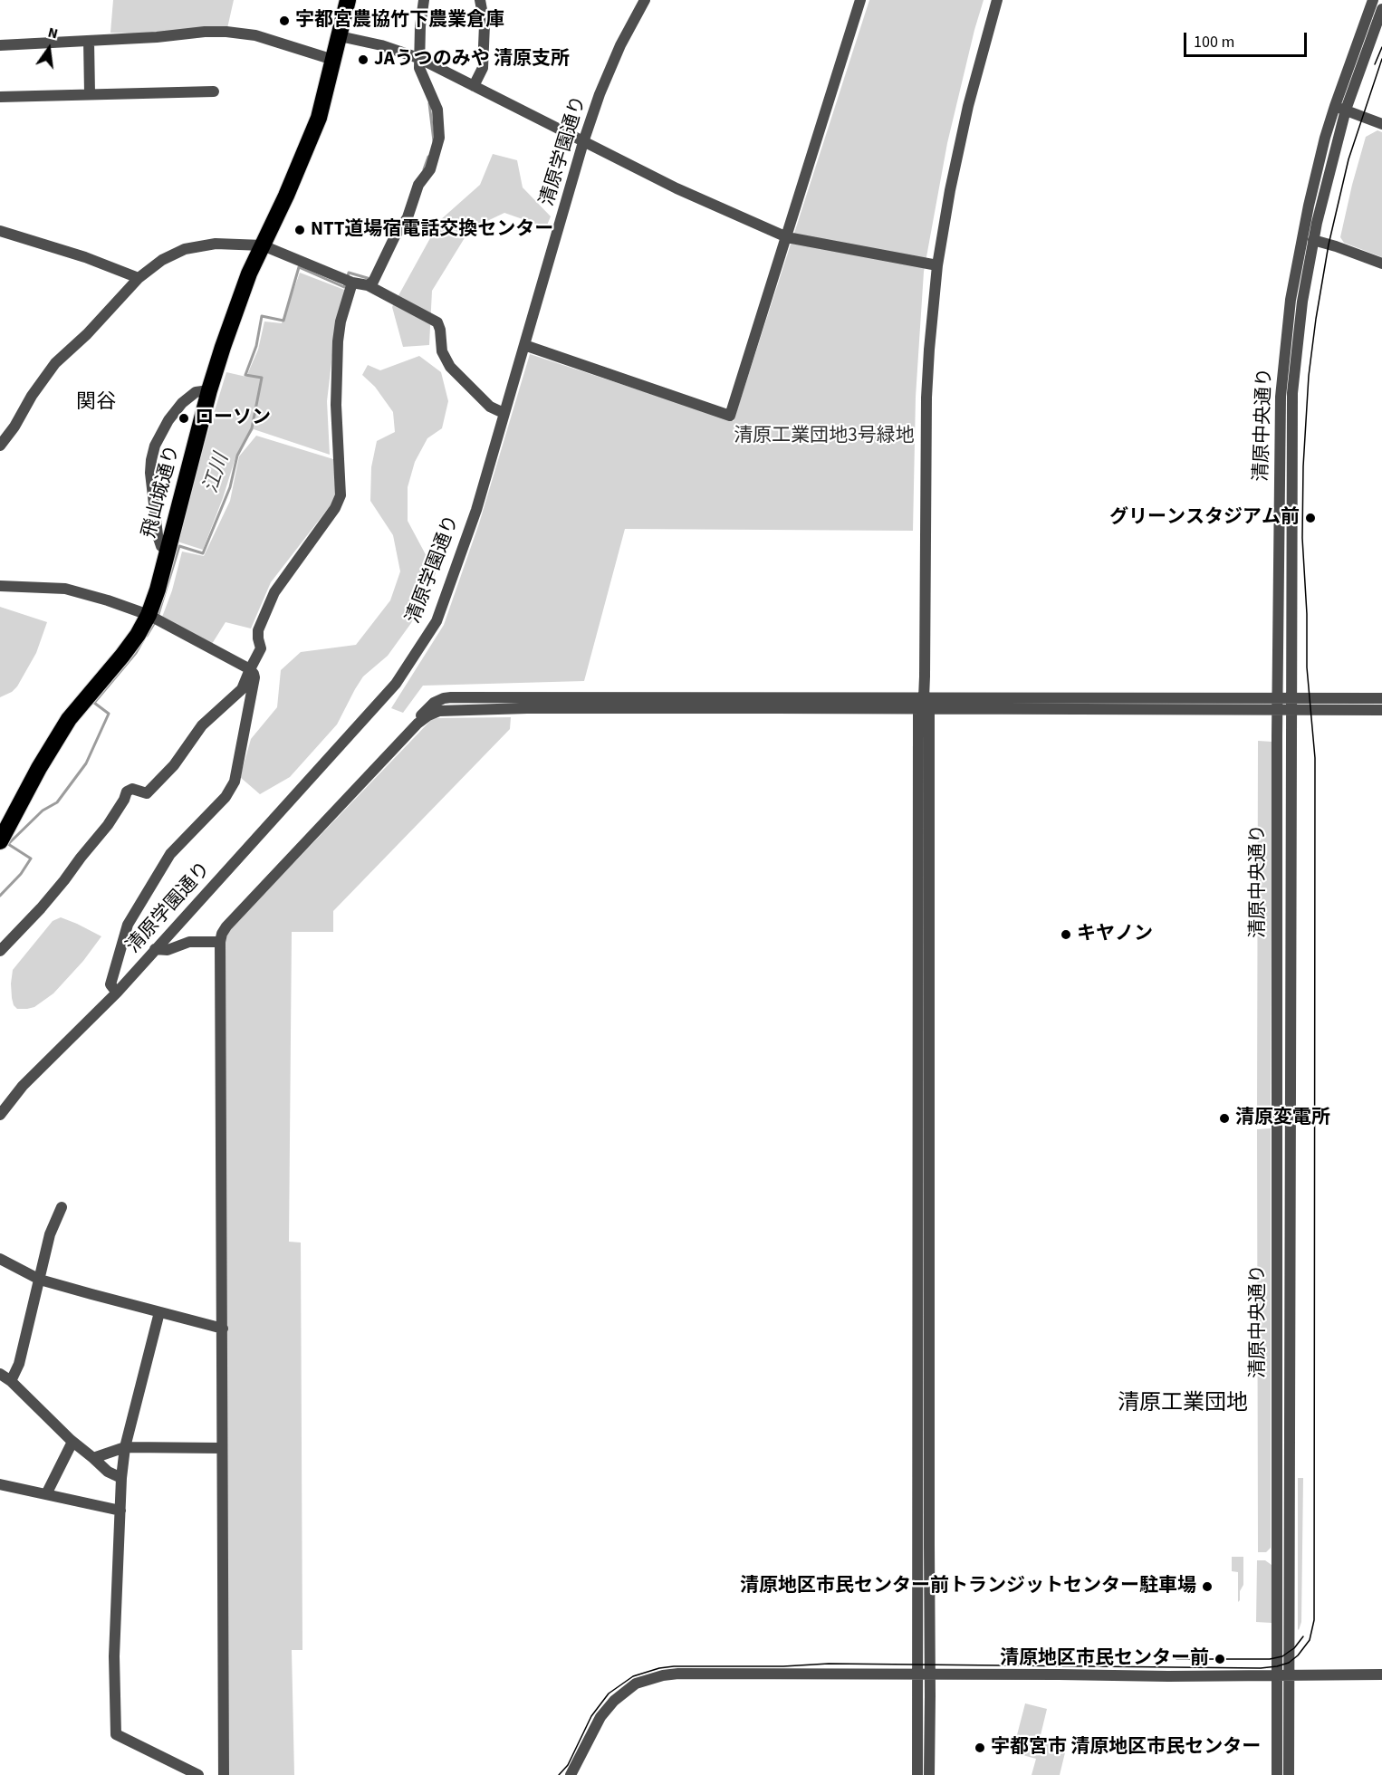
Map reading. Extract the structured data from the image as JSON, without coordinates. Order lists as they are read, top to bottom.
{
  "streets": {
    "highway": ["飛山城通り"],
    "street": ["清原学園通り", "清原中央通り"]
  },
  "districts": ["関谷", "清原工業団地"],
  "water": ["江川"],
  "parks": ["清原工業団地3号緑地"],
  "places": [
    "宇都宮農協竹下農業倉庫",
    "JAうつのみや 清原支所",
    "NTT道場宿電話交換センター",
    "ローソン",
    "グリーンスタジアム前",
    "キヤノン",
    "清原変電所",
    "清原地区市民センター前トランジットセンター駐車場",
    "清原地区市民センター前",
    "宇都宮市 清原地区市民センター"
  ],
  "scale_bar": "100 m",
  "north": "top"
}
